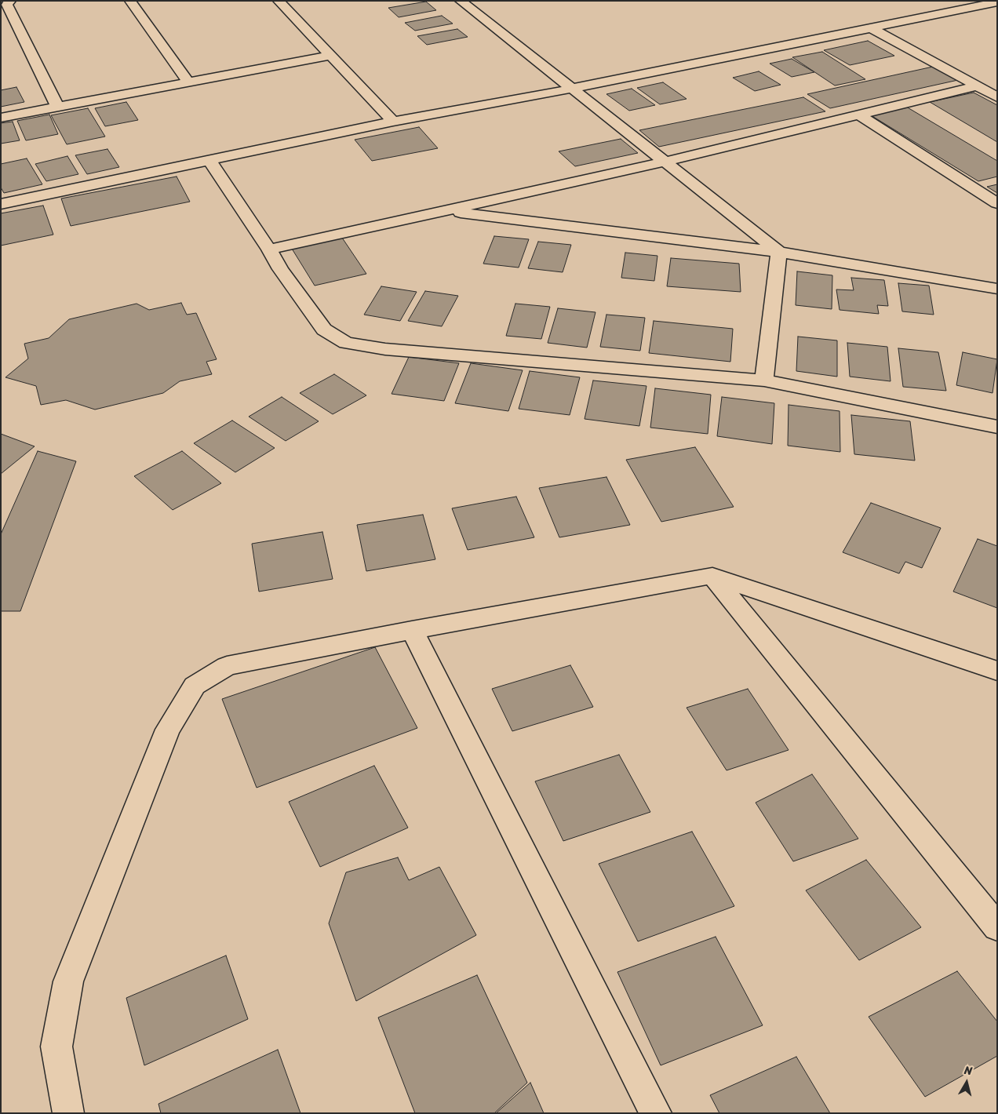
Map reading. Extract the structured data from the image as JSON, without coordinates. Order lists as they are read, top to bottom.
{
  "north": "top"
}
